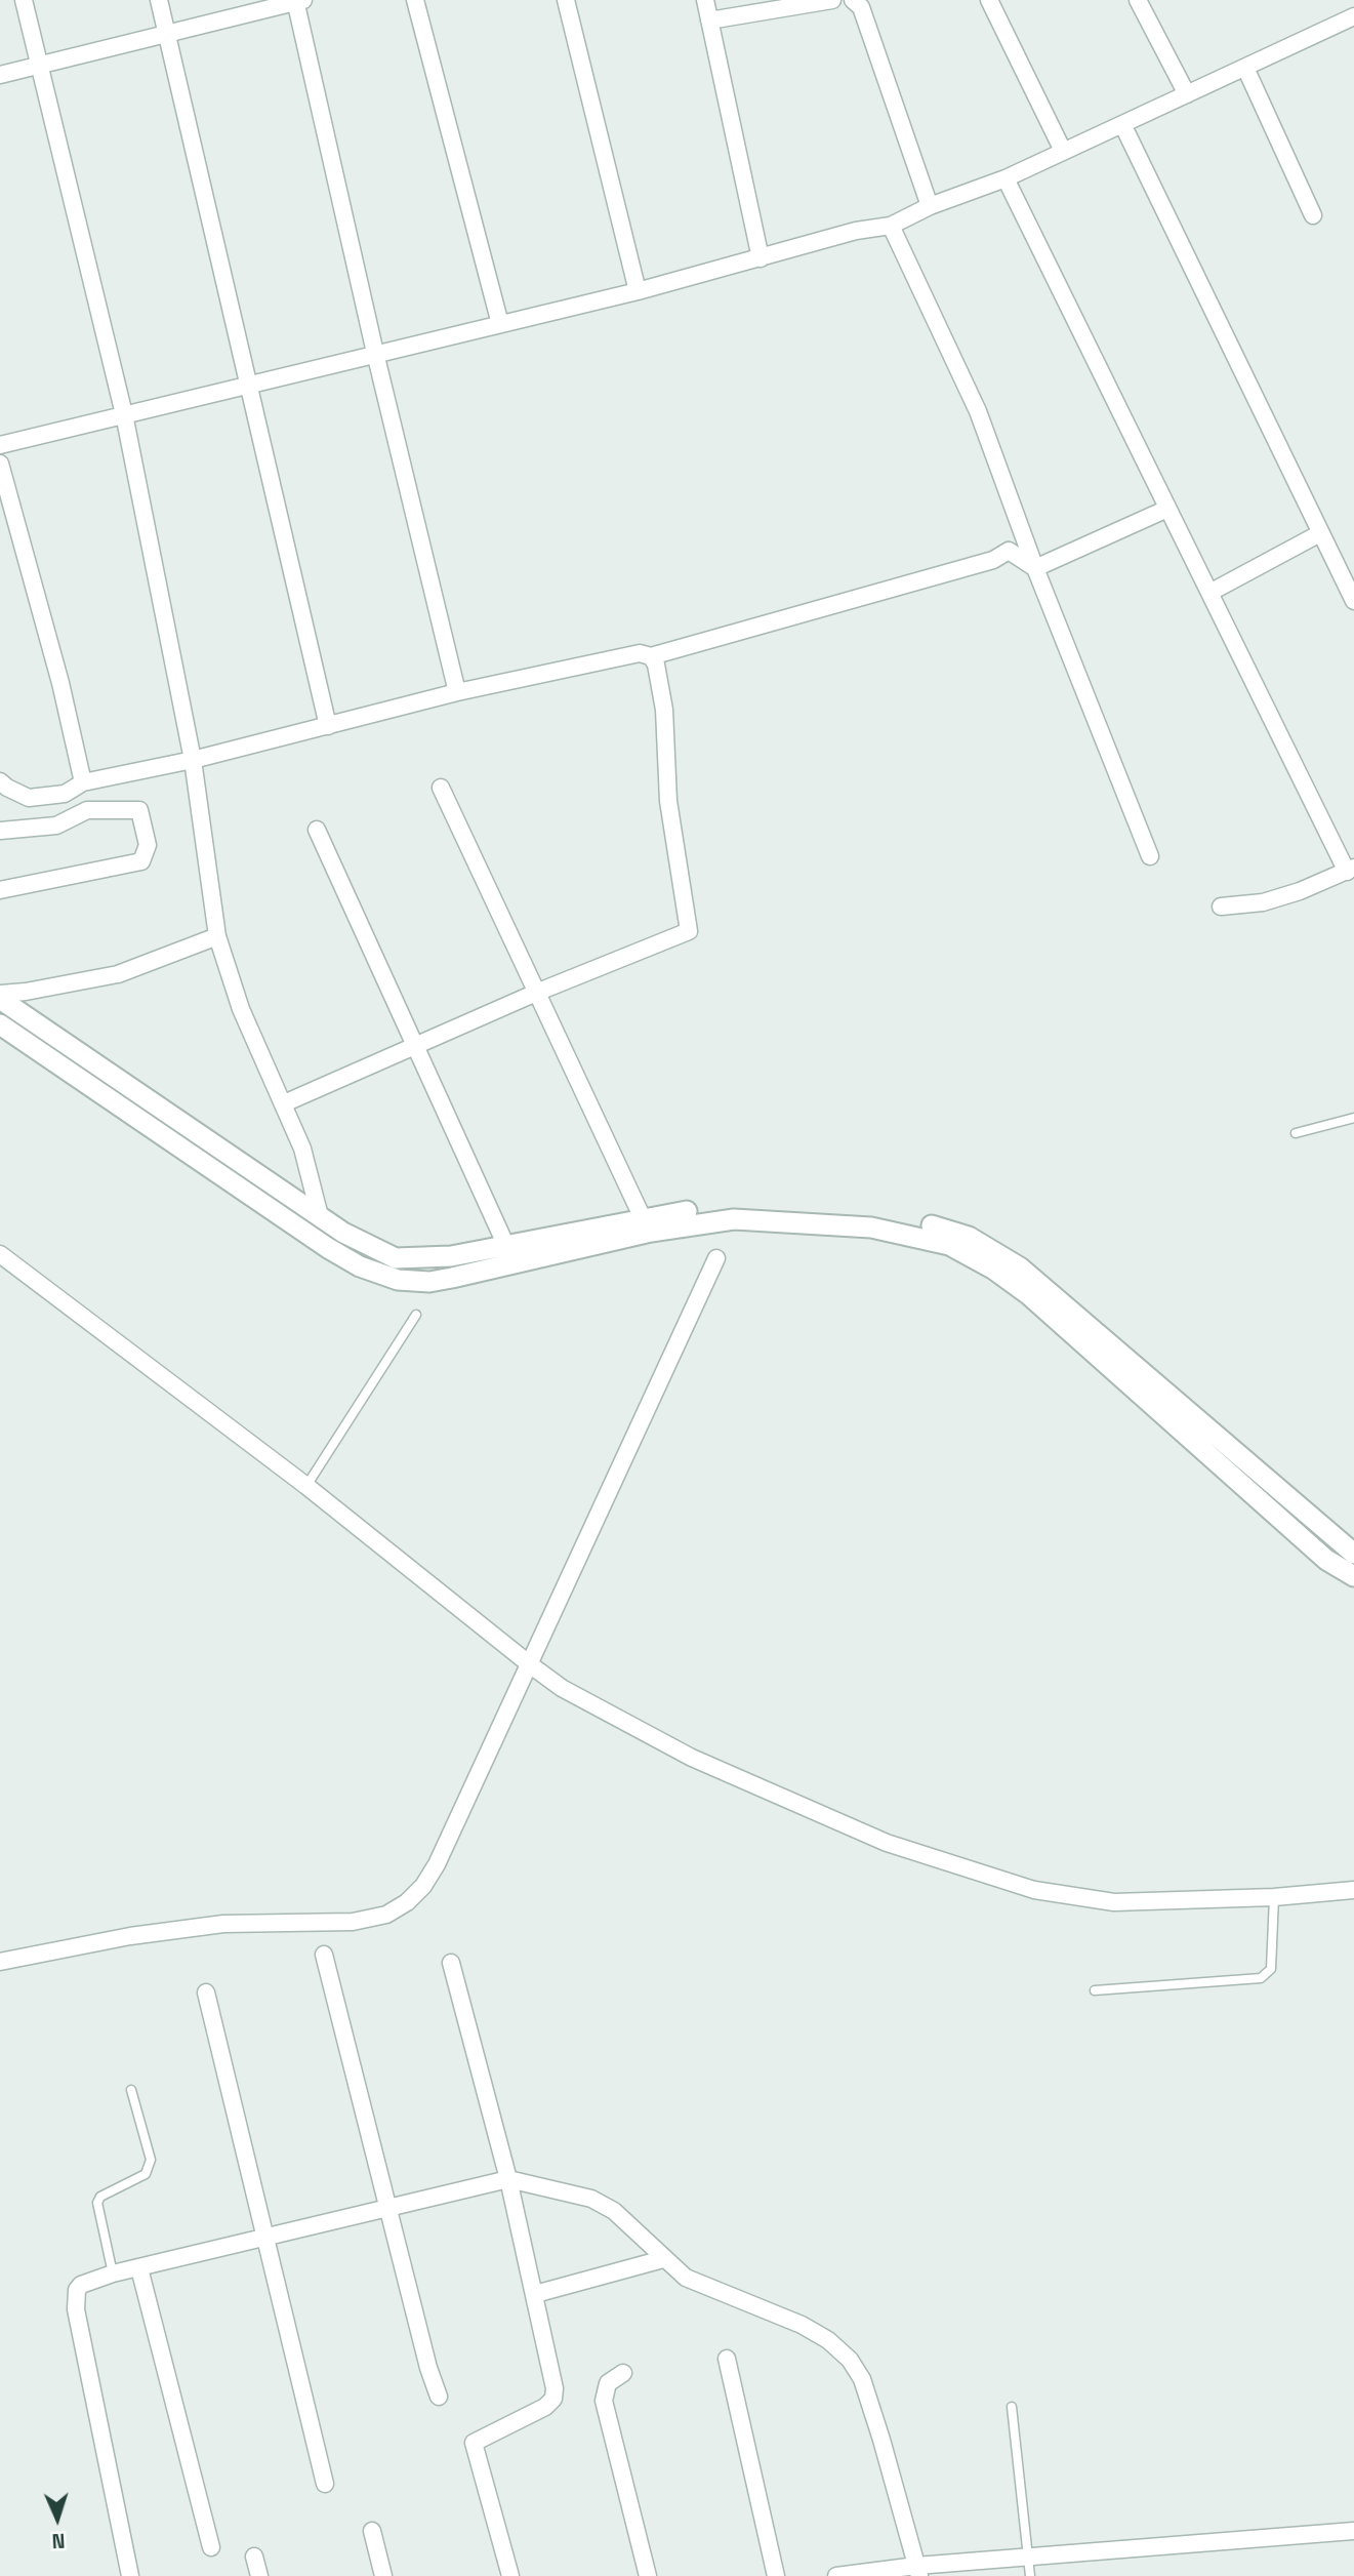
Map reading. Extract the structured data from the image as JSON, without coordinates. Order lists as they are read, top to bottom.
{
  "north": "bottom"
}
